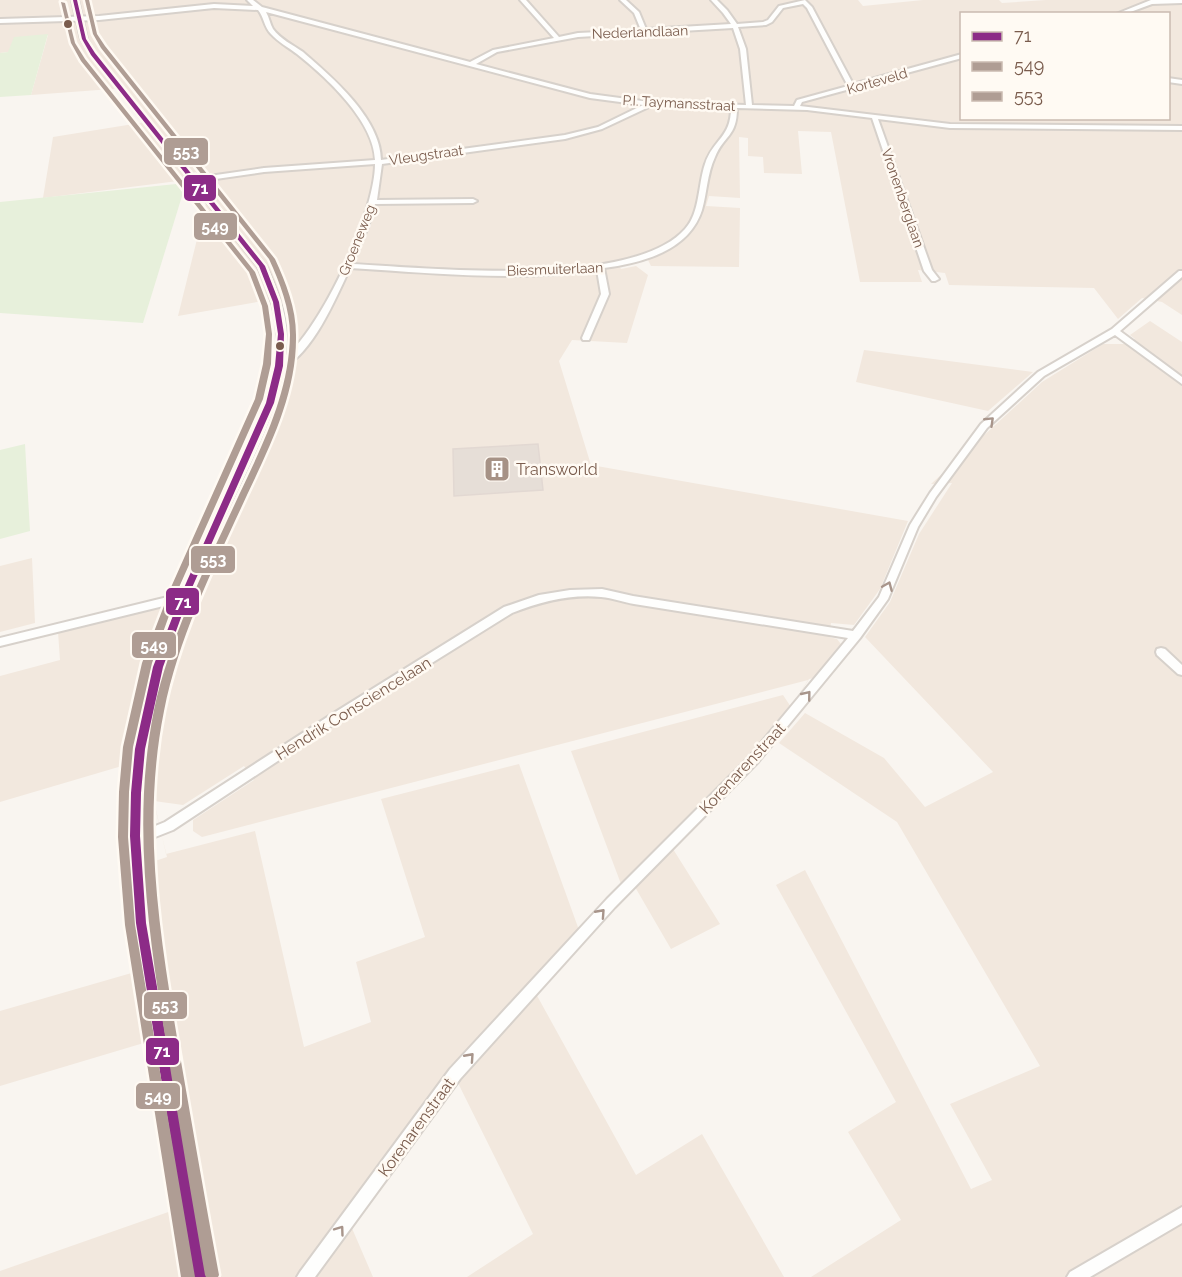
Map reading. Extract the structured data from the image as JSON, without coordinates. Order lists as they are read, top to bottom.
{
  "streets": {
    "street": [
      "Nederlandlaan",
      "Korteveld",
      "P.I. Taymansstraat",
      "Vleugstraat",
      "Vronenberglaan",
      "Groeneweg",
      "Biesmuiterlaan",
      "Hendrik Consciencelaan",
      "Korenarenstraat"
    ]
  },
  "crossings": [
    ["Nederlandlaan", "P.I. Taymansstraat"],
    ["Korteveld", "P.I. Taymansstraat"],
    ["P.I. Taymansstraat", "Vleugstraat"],
    ["P.I. Taymansstraat", "Vronenberglaan"],
    ["P.I. Taymansstraat", "Groeneweg"],
    ["P.I. Taymansstraat", "Biesmuiterlaan"],
    ["Vleugstraat", "Groeneweg"],
    ["Groeneweg", "Biesmuiterlaan"],
    ["Hendrik Consciencelaan", "Korenarenstraat"]
  ],
  "one_way": ["Korenarenstraat"],
  "places": {
    "building": ["Transworld"]
  },
  "lines": ["transit line 71", "transit line 553", "transit line 549"],
  "legend": ["71", "549", "553"]
}
